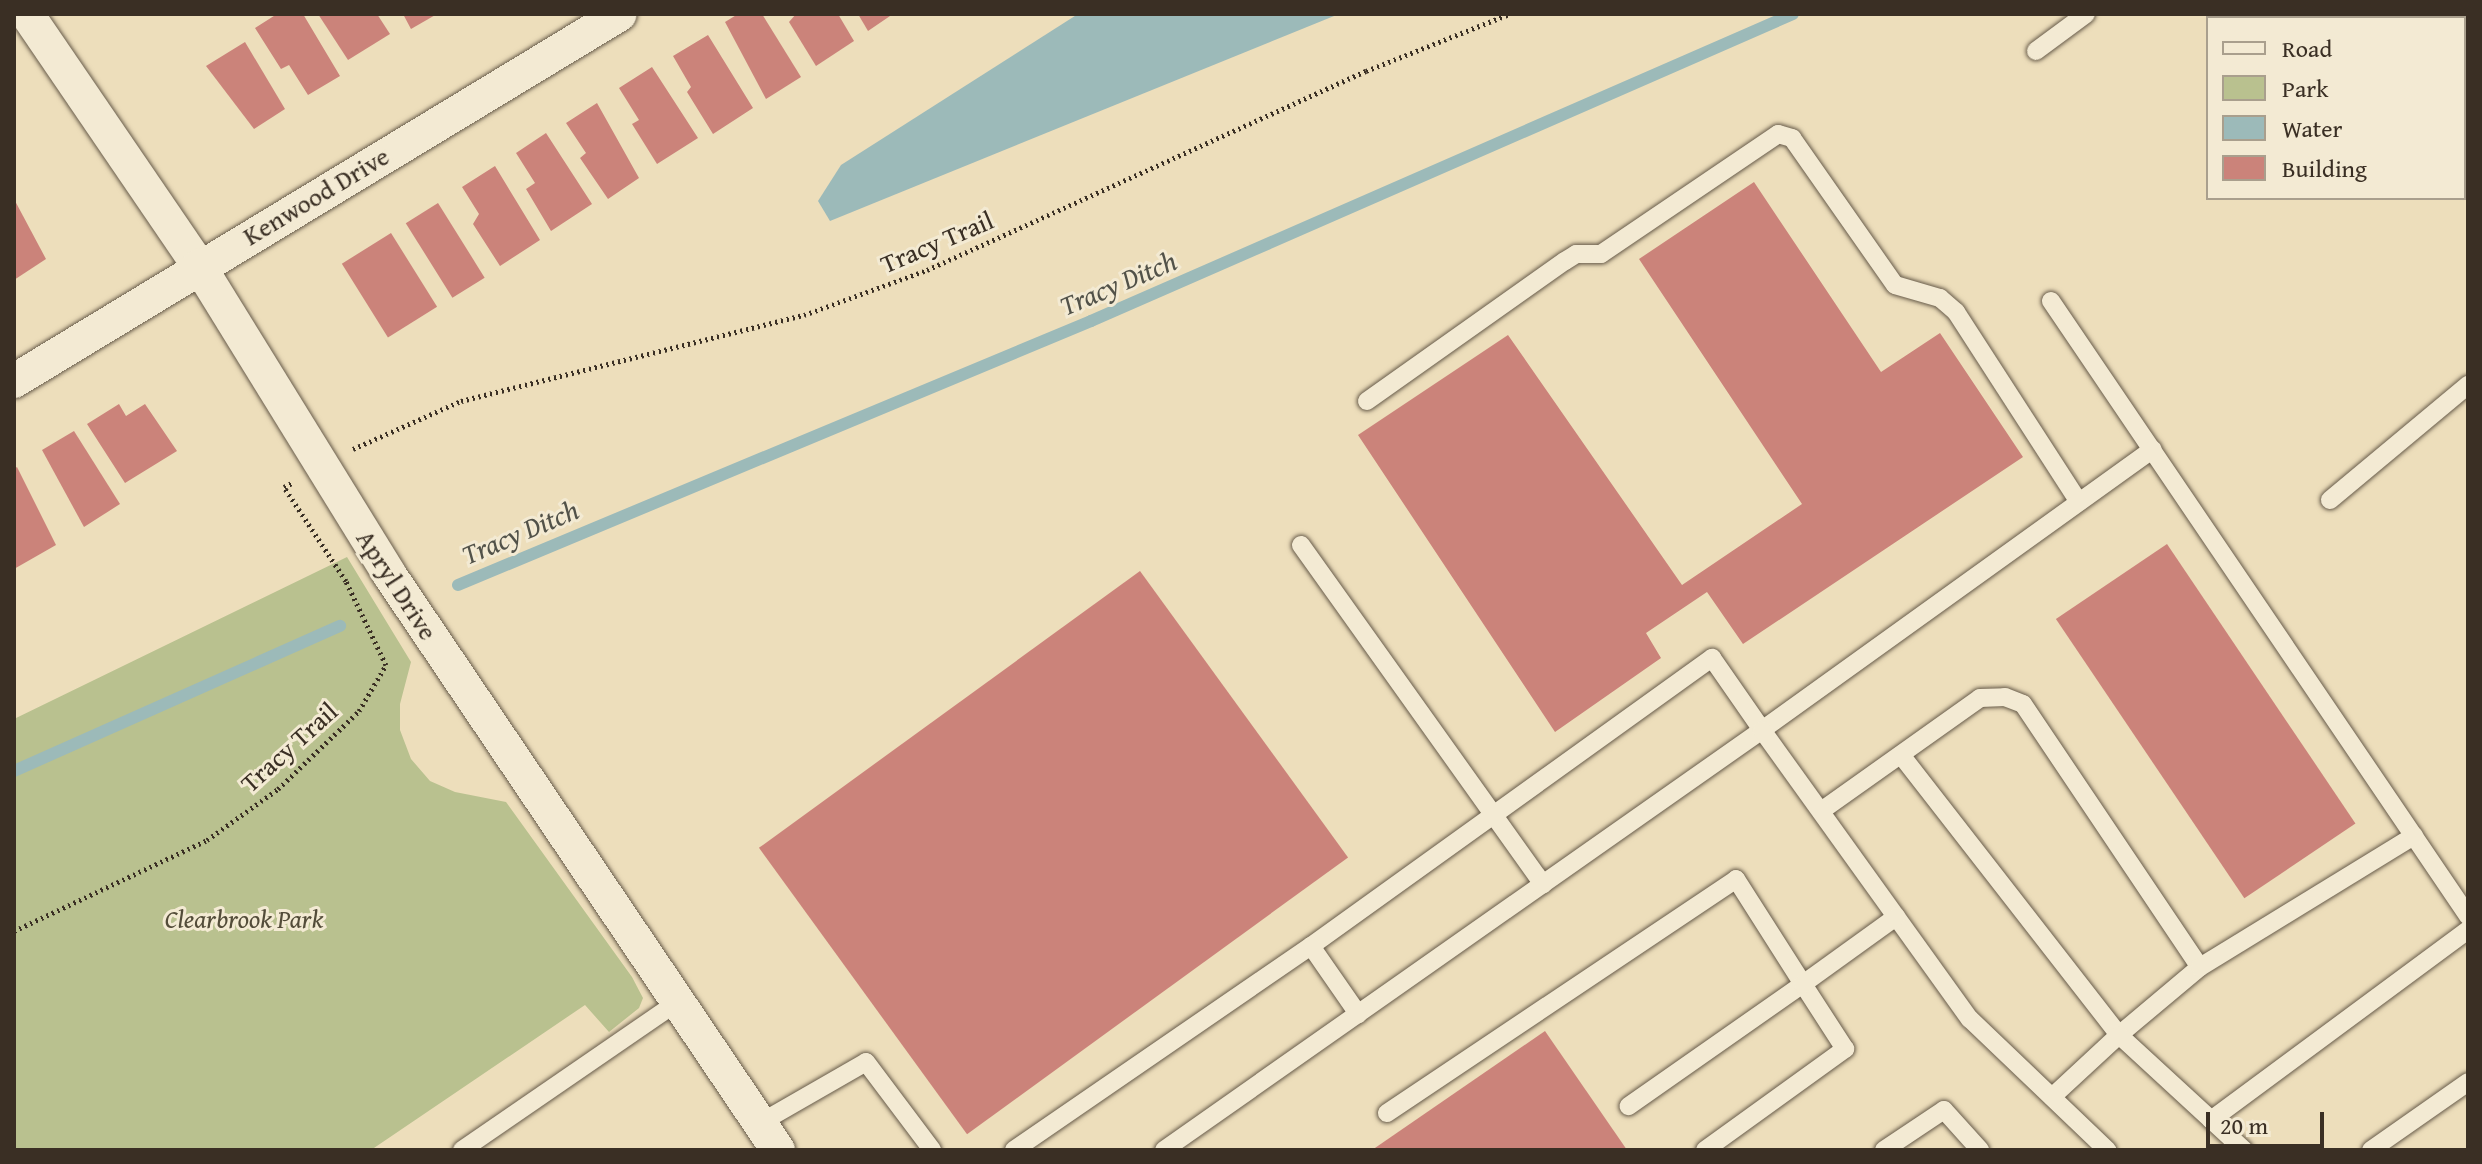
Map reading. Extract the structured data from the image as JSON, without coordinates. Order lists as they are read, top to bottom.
{
  "streets": {
    "street": ["Kenwood Drive", "Apryl Drive"],
    "path": ["Tracy Trail"]
  },
  "crossings": [
    ["Kenwood Drive", "Apryl Drive"]
  ],
  "water": ["Tracy Ditch"],
  "parks": ["Clearbrook Park"],
  "legend": [
    "Road",
    "Park",
    "Water",
    "Building"
  ],
  "scale_bar": "20 m"
}
